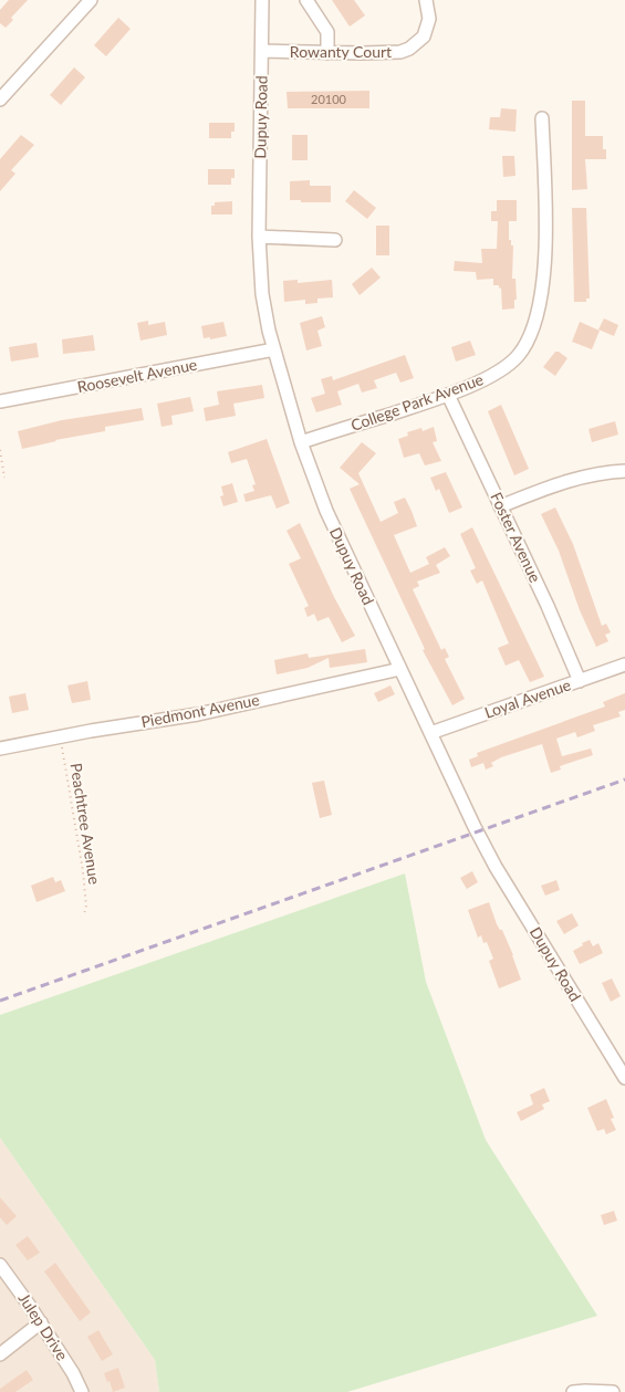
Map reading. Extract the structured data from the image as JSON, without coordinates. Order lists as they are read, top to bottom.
{
  "streets": {
    "street": [
      "Rowanty Court",
      "Dupuy Road",
      "Roosevelt Avenue",
      "College Park Avenue",
      "Foster Avenue",
      "Loyal Avenue",
      "Piedmont Avenue",
      "Julep Drive"
    ],
    "path": ["Peachtree Avenue"]
  },
  "crossings": [
    ["Rowanty Court", "Dupuy Road"],
    ["Dupuy Road", "Roosevelt Avenue"],
    ["Dupuy Road", "College Park Avenue"],
    ["Dupuy Road", "Loyal Avenue"],
    ["Dupuy Road", "Piedmont Avenue"],
    ["College Park Avenue", "Foster Avenue"],
    ["Foster Avenue", "Loyal Avenue"],
    ["Piedmont Avenue", "Peachtree Avenue"]
  ],
  "house_numbers": ["20100"]
}
